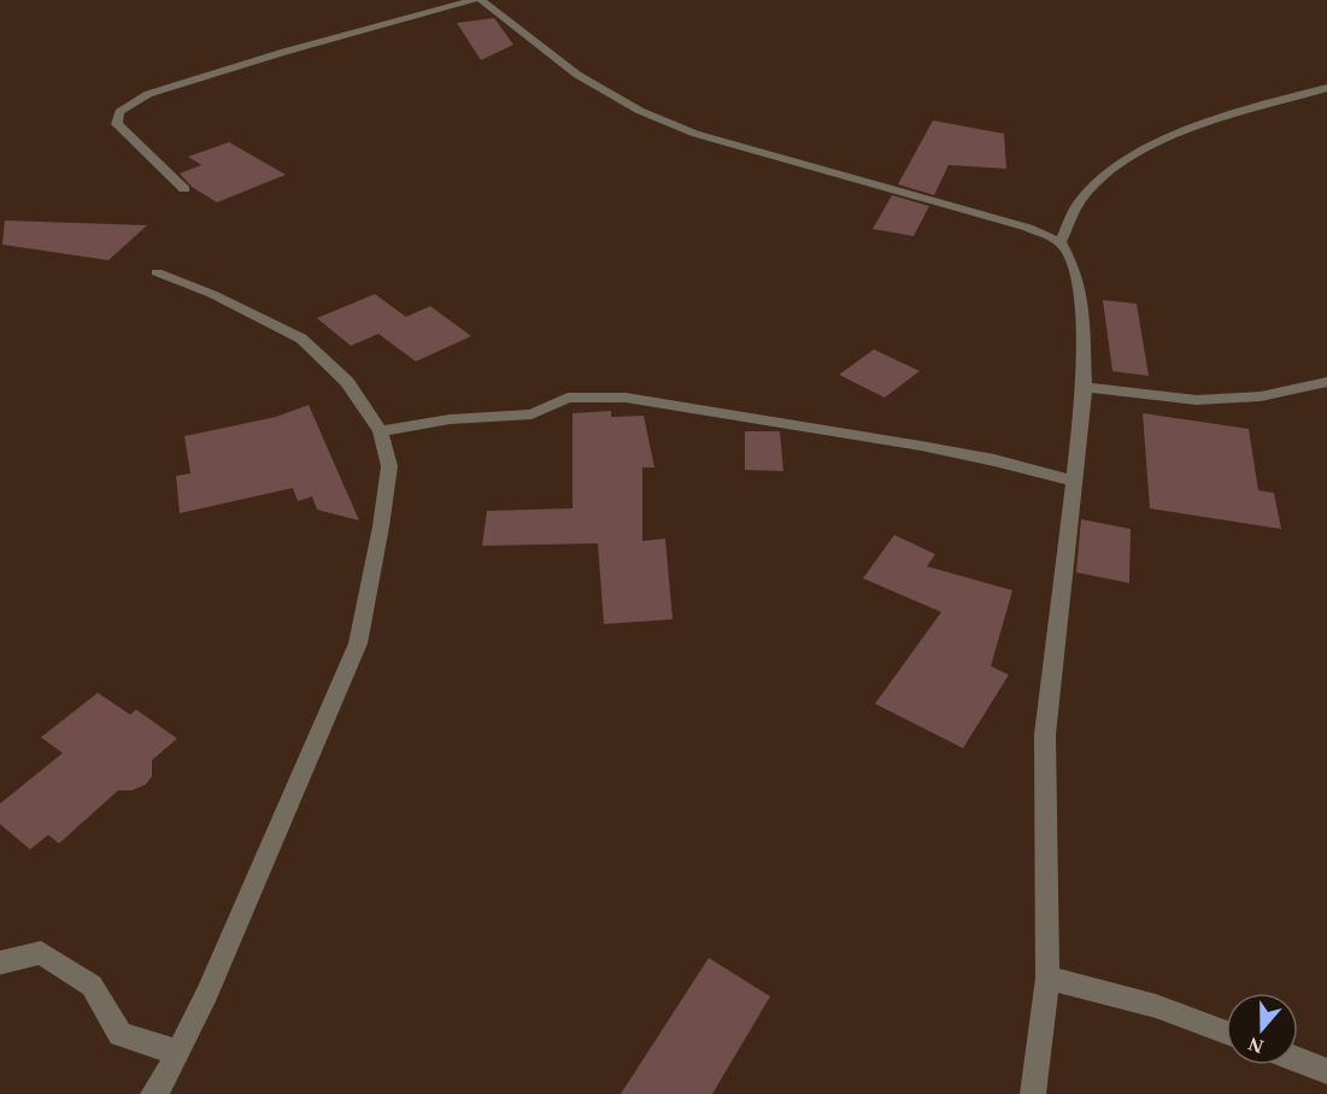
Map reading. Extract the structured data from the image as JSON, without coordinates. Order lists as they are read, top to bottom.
{
  "north": "bottom"
}
